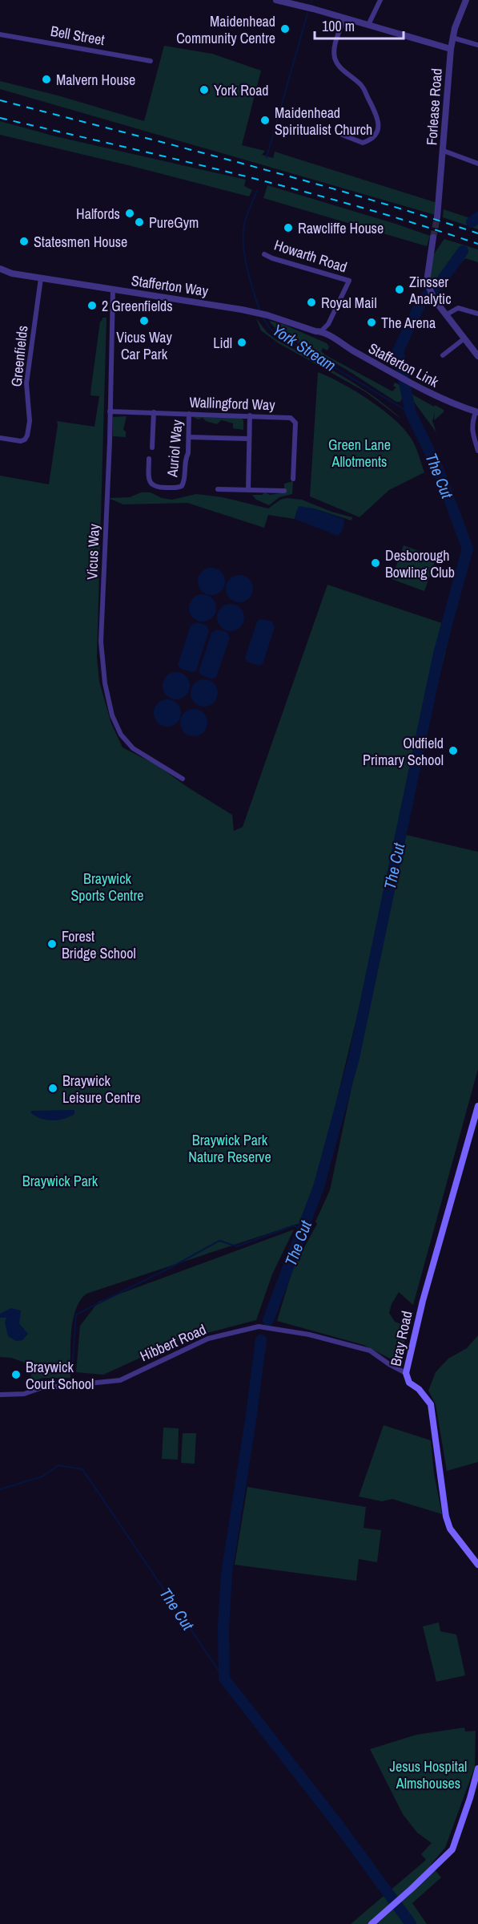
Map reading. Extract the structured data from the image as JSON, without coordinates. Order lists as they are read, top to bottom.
{
  "streets": {
    "main road": ["Bray Road"],
    "street": [
      "Bell Street",
      "Forlease Road",
      "Howarth Road",
      "Stafferton Way",
      "Greenfields",
      "Stafferton Link",
      "Wallingford Way",
      "Auriol Way",
      "Vicus Way",
      "Hibbert Road"
    ]
  },
  "crossings": [
    ["Howarth Road", "Stafferton Way"],
    ["Howarth Road", "Stafferton Link"],
    ["Stafferton Way", "Greenfields"],
    ["Stafferton Way", "Stafferton Link"],
    ["Stafferton Way", "Vicus Way"],
    ["Wallingford Way", "Auriol Way"],
    ["Wallingford Way", "Vicus Way"],
    ["Bray Road", "Hibbert Road"]
  ],
  "water": ["York Stream", "The Cut"],
  "parks": [
    "Green Lane Allotments",
    "Braywick Sports Centre",
    "Braywick Park Nature Reserve",
    "Braywick Park",
    "Jesus Hospital Almshouses"
  ],
  "places": [
    "Maidenhead Community Centre",
    "Malvern House",
    "York Road",
    "Maidenhead Spiritualist Church",
    "Halfords",
    "PureGym",
    "Rawcliffe House",
    "Statesmen House",
    "Zinsser Analytic",
    "Royal Mail",
    "2 Greenfields",
    "Vicus Way Car Park",
    "The Arena",
    "Lidl",
    "Desborough Bowling Club",
    "Oldfield Primary School",
    "Forest Bridge School",
    "Braywick Leisure Centre",
    "Braywick Court School"
  ],
  "scale_bar": "100 m"
}
